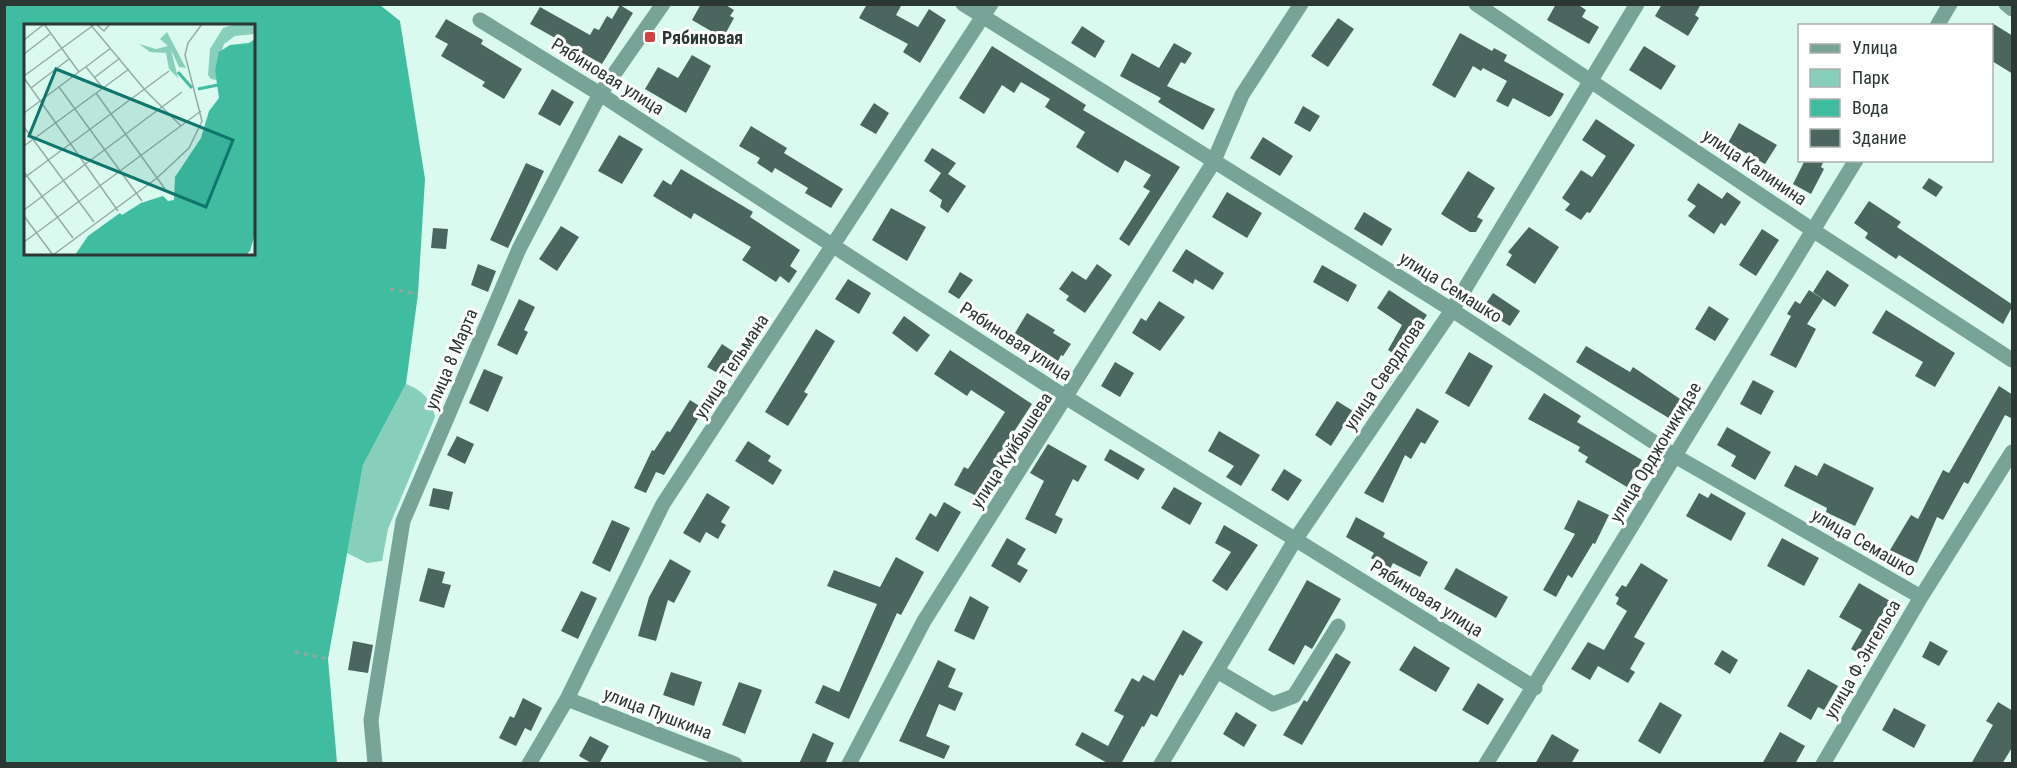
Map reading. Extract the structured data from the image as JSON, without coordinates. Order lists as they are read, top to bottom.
{
  "streets": {
    "street": [
      "Рябиновая улица",
      "улица Калинина",
      "улица Семашко",
      "улица 8 Марта",
      "улица Тельмана",
      "улица Свердлова",
      "улица Куйбышева",
      "улица Орджоникидзе",
      "улица Ф.Энгельса",
      "улица Пушкина"
    ]
  },
  "crossings": [
    ["Рябиновая улица", "улица 8 Марта"],
    ["Рябиновая улица", "улица Тельмана"],
    ["Рябиновая улица", "улица Свердлова"],
    ["Рябиновая улица", "улица Куйбышева"],
    ["Рябиновая улица", "улица Орджоникидзе"],
    ["улица Калинина", "улица Свердлова"],
    ["улица Калинина", "улица Орджоникидзе"],
    ["улица Семашко", "улица Тельмана"],
    ["улица Семашко", "улица Свердлова"],
    ["улица Семашко", "улица Куйбышева"],
    ["улица Семашко", "улица Орджоникидзе"],
    ["улица Семашко", "улица Ф.Энгельса"],
    ["улица Тельмана", "улица Пушкина"]
  ],
  "places": {
    "transit": ["Рябиновая"]
  },
  "legend": [
    "Улица",
    "Парк",
    "Вода",
    "Здание"
  ]
}
